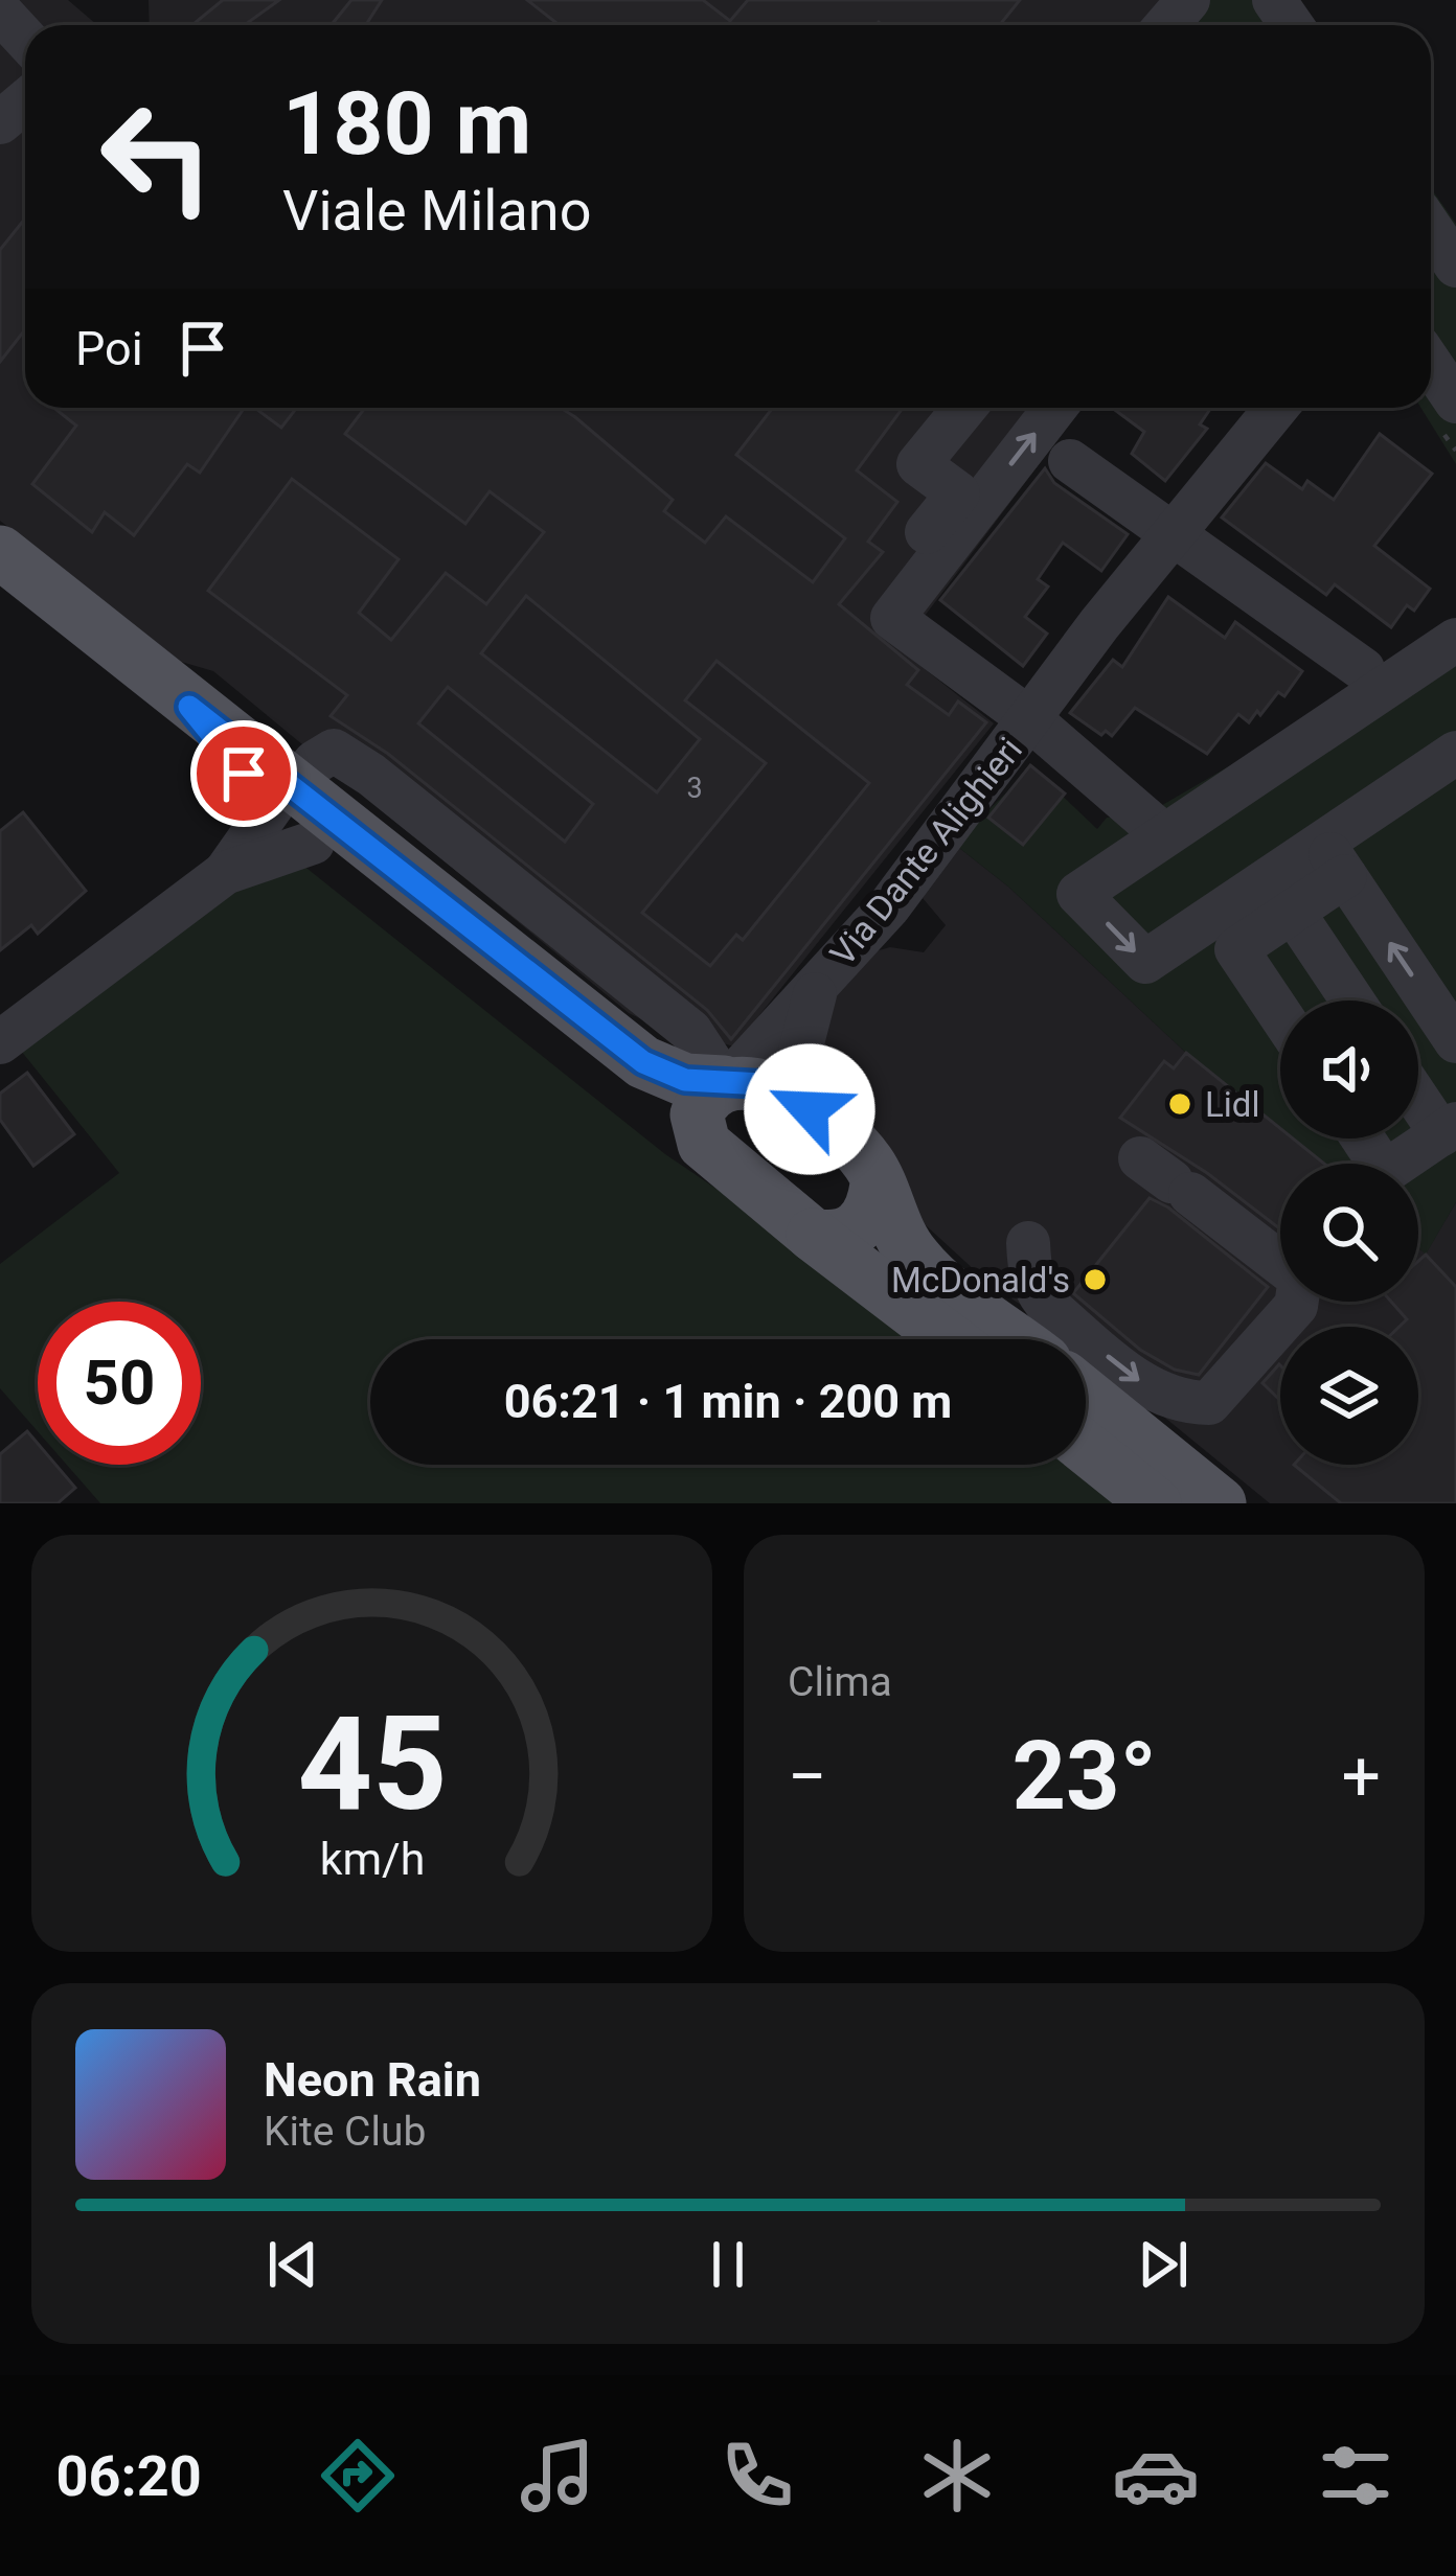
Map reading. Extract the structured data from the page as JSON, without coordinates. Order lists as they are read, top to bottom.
{
  "streets": {
    "street": ["Via Dante Alighieri"]
  },
  "places": ["Lidl", "McDonald's"],
  "house_numbers": ["3"],
  "page": {
    "turn": ["180 m", "Viale Milano"],
    "then": "Poi",
    "limit": "50",
    "trip": "06:21 · 1 min · 200 m",
    "tile": "Clima",
    "heat": ["−", "23°", "+"],
    "song": ["Neon Rain", "Kite Club"],
    "tabs": "06:20",
    "gauge": ["45", "km/h"]
  }
}
